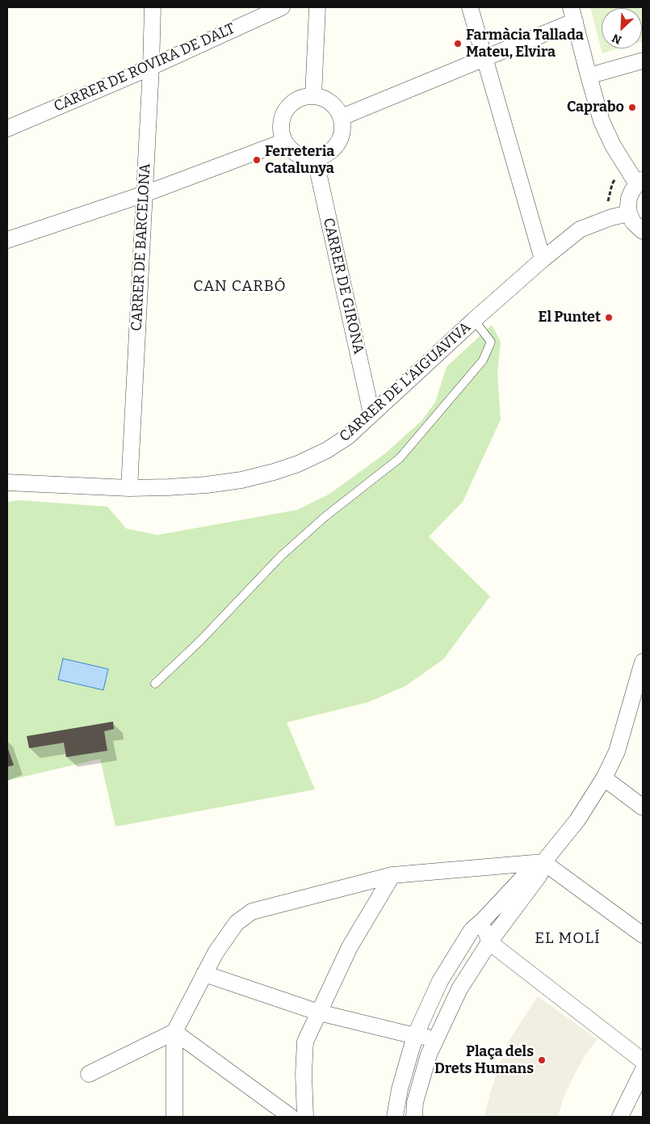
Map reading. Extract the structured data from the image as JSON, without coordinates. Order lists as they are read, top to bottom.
{
  "streets": {
    "street": [
      "CARRER DE ROVIRA DE DALT",
      "CARRER DE BARCELONA",
      "CARRER DE GIRONA",
      "CARRER DE L'AIGUAVIVA"
    ]
  },
  "crossings": [
    ["CARRER DE ROVIRA DE DALT", "CARRER DE BARCELONA"],
    ["CARRER DE BARCELONA", "CARRER DE L'AIGUAVIVA"],
    ["CARRER DE GIRONA", "CARRER DE L'AIGUAVIVA"]
  ],
  "districts": ["CAN CARBÓ", "EL MOLÍ"],
  "places": [
    "Farmàcia Tallada Mateu, Elvira",
    "Caprabo",
    "Ferreteria Catalunya",
    "El Puntet",
    "Plaça dels Drets Humans"
  ],
  "north": "bottom left"
}
